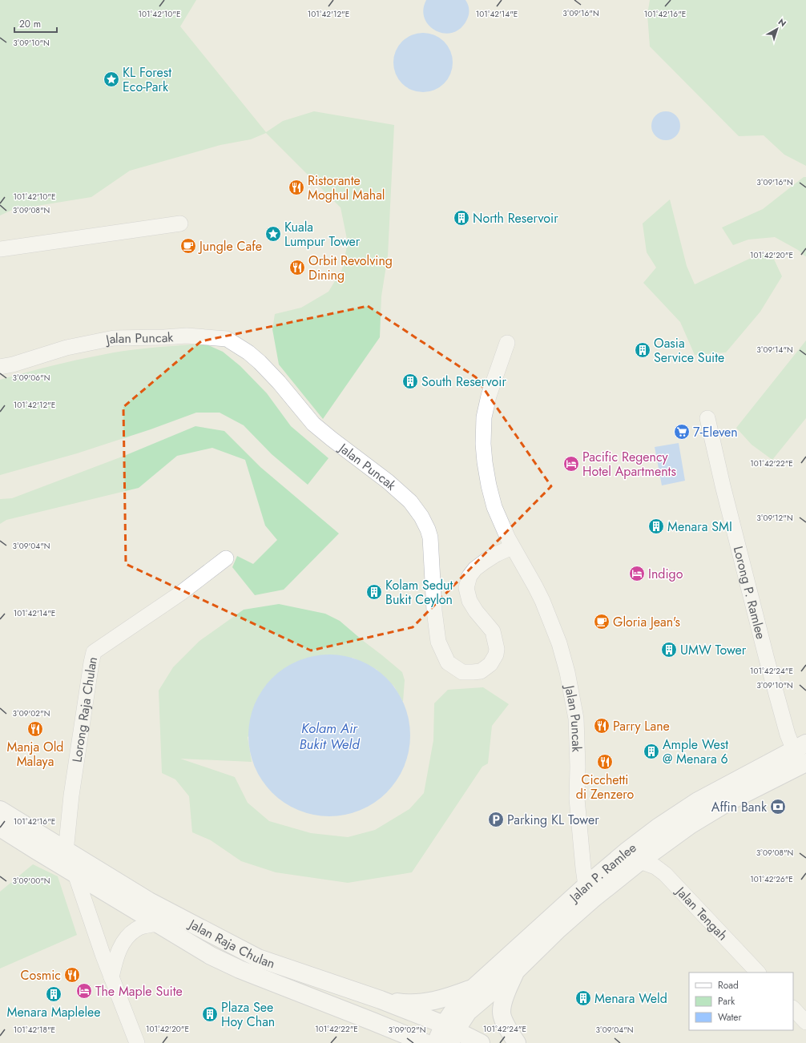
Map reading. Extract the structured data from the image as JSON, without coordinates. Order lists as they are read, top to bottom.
{
  "streets": {
    "main road": ["Jalan P. Ramlee", "Jalan Raja Chulan"],
    "street": [
      "Jalan Puncak",
      "Lorong P. Ramlee",
      "Lorong Raja Chulan",
      "Jalan Tengah"
    ]
  },
  "crossings": [
    ["Jalan Puncak", "Jalan P. Ramlee"],
    ["Lorong P. Ramlee", "Jalan P. Ramlee"],
    ["Lorong Raja Chulan", "Jalan Raja Chulan"],
    ["Jalan P. Ramlee", "Jalan Tengah"],
    ["Jalan P. Ramlee", "Jalan Raja Chulan"]
  ],
  "water": ["Kolam Air Bukit Weld"],
  "places": {
    "place": ["KL Forest Eco-Park", "Kuala Lumpur Tower"],
    "restaurant": [
      "Ristorante Moghul Mahal",
      "Orbit Revolving Dining",
      "Parry Lane",
      "Manja Old Malaya",
      "Cicchetti di Zenzero",
      "Cosmic"
    ],
    "building": [
      "North Reservoir",
      "Oasia Service Suite",
      "South Reservoir",
      "Menara SMI",
      "Kolam Sedut Bukit Ceylon",
      "UMW Tower",
      "Ample West @ Menara 6",
      "Menara Maplelee",
      "Menara Weld",
      "Plaza See Hoy Chan"
    ],
    "cafe": ["Jungle Cafe", "Gloria Jean's"],
    "supermarket": ["7-Eleven"],
    "hotel": ["Pacific Regency Hotel Apartments", "Indigo", "The Maple Suite"],
    "bank": ["Affin Bank"],
    "parking": ["Parking KL Tower"]
  },
  "legend": ["Road", "Park", "Water"],
  "scale_bar": "20 m",
  "north": "top right",
  "coordinates": [
    "3°09'16\"N",
    "101°42'10\"E",
    "101°42'12\"E",
    "101°42'14\"E",
    "101°42'16\"E",
    "3°09'10\"N",
    "3°09'08\"N",
    "101°42'20\"E",
    "3°09'14\"N",
    "3°09'06\"N",
    "101°42'22\"E",
    "3°09'12\"N",
    "3°09'04\"N",
    "101°42'24\"E",
    "3°09'02\"N",
    "101°42'26\"E",
    "3°09'00\"N",
    "101°42'18\"E"
  ]
}
